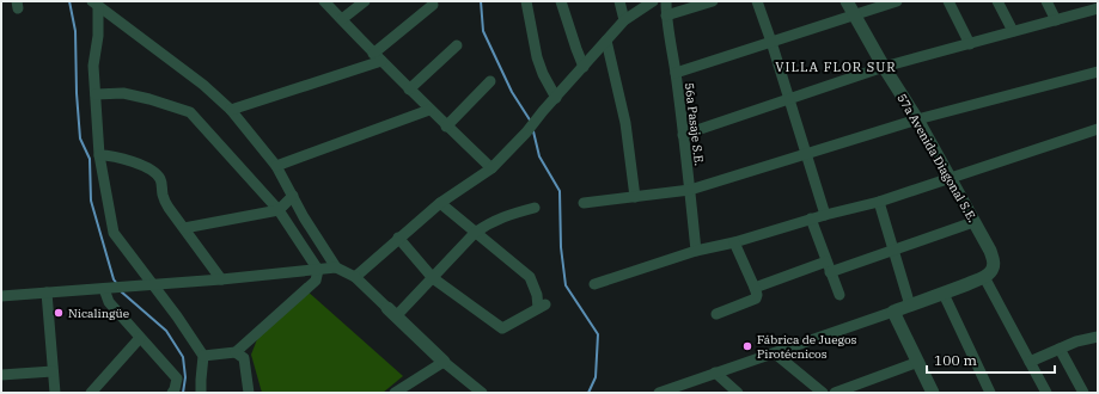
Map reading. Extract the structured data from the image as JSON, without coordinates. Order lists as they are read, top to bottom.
{
  "streets": {
    "street": ["56a Pasaje S.E.", "57a Avenida Diagonal S.E."]
  },
  "districts": ["VILLA FLOR SUR"],
  "places": ["Nicalingüe", "Fábrica de Juegos Pirotécnicos"],
  "scale_bar": "100 m"
}
